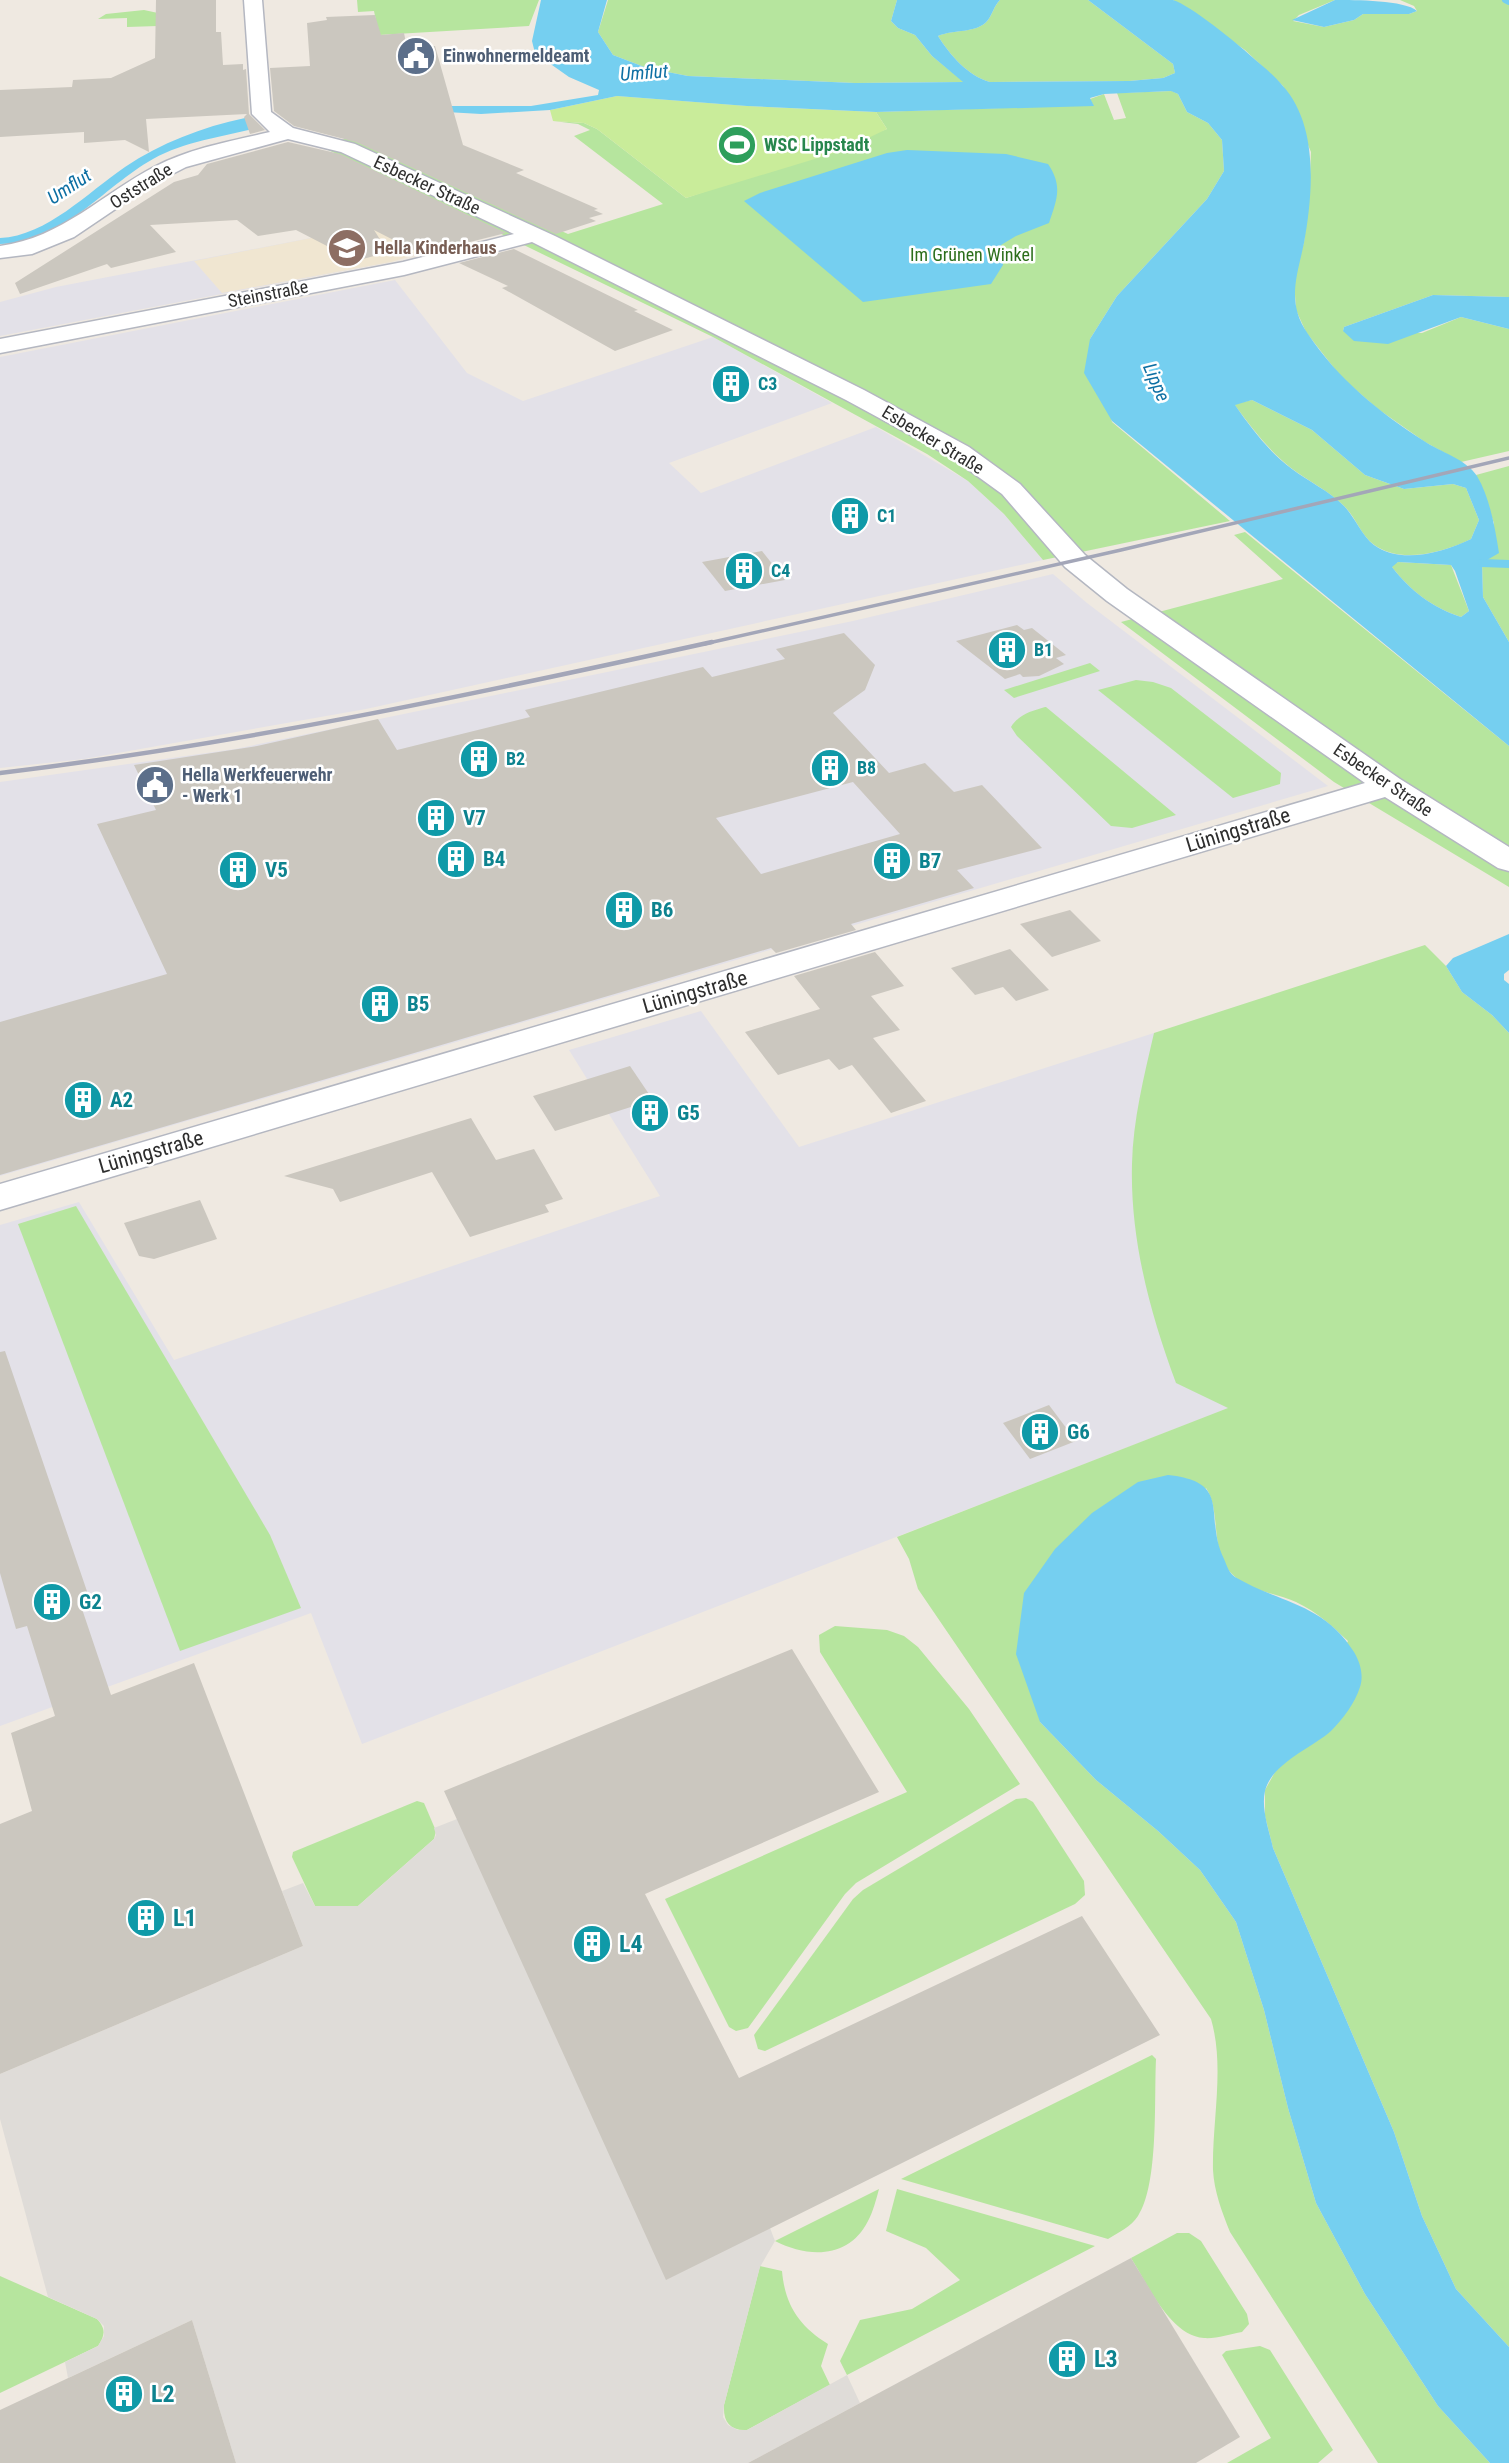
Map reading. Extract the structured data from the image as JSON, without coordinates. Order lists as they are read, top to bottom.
{
  "streets": {
    "street": [
      "Esbecker Straße",
      "Oststraße",
      "Steinstraße",
      "Lüningstraße"
    ]
  },
  "crossings": [
    ["Esbecker Straße", "Oststraße"],
    ["Esbecker Straße", "Steinstraße"],
    ["Esbecker Straße", "Lüningstraße"]
  ],
  "water": ["Umflut", "Lippe"],
  "parks": ["Im Grünen Winkel"],
  "places": {
    "public building": ["Einwohnermeldeamt", "Hella Werkfeuerwehr - Werk 1"],
    "sports": ["WSC Lippstadt"],
    "school or university": ["Hella Kinderhaus"],
    "building": [
      "C3",
      "C1",
      "C4",
      "B1",
      "B2",
      "B8",
      "V7",
      "B4",
      "B7",
      "V5",
      "B6",
      "B5",
      "A2",
      "G5",
      "G6",
      "G2",
      "L1",
      "L4",
      "L3",
      "L2"
    ]
  }
}
